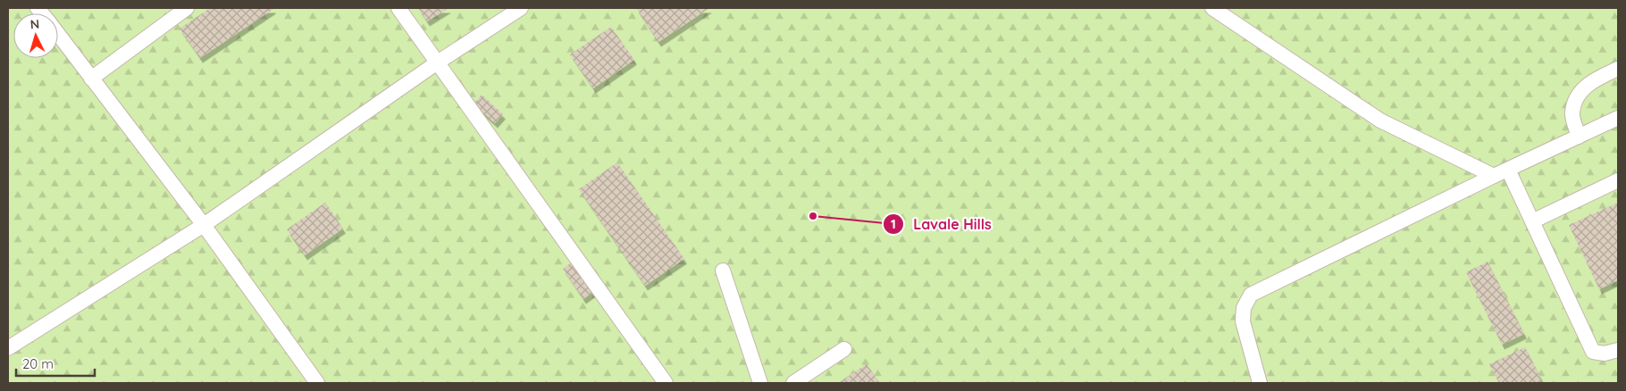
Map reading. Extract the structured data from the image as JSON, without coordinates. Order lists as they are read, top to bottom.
{
  "places": ["Lavale Hills"],
  "scale_bar": "20 m",
  "north": "top"
}
